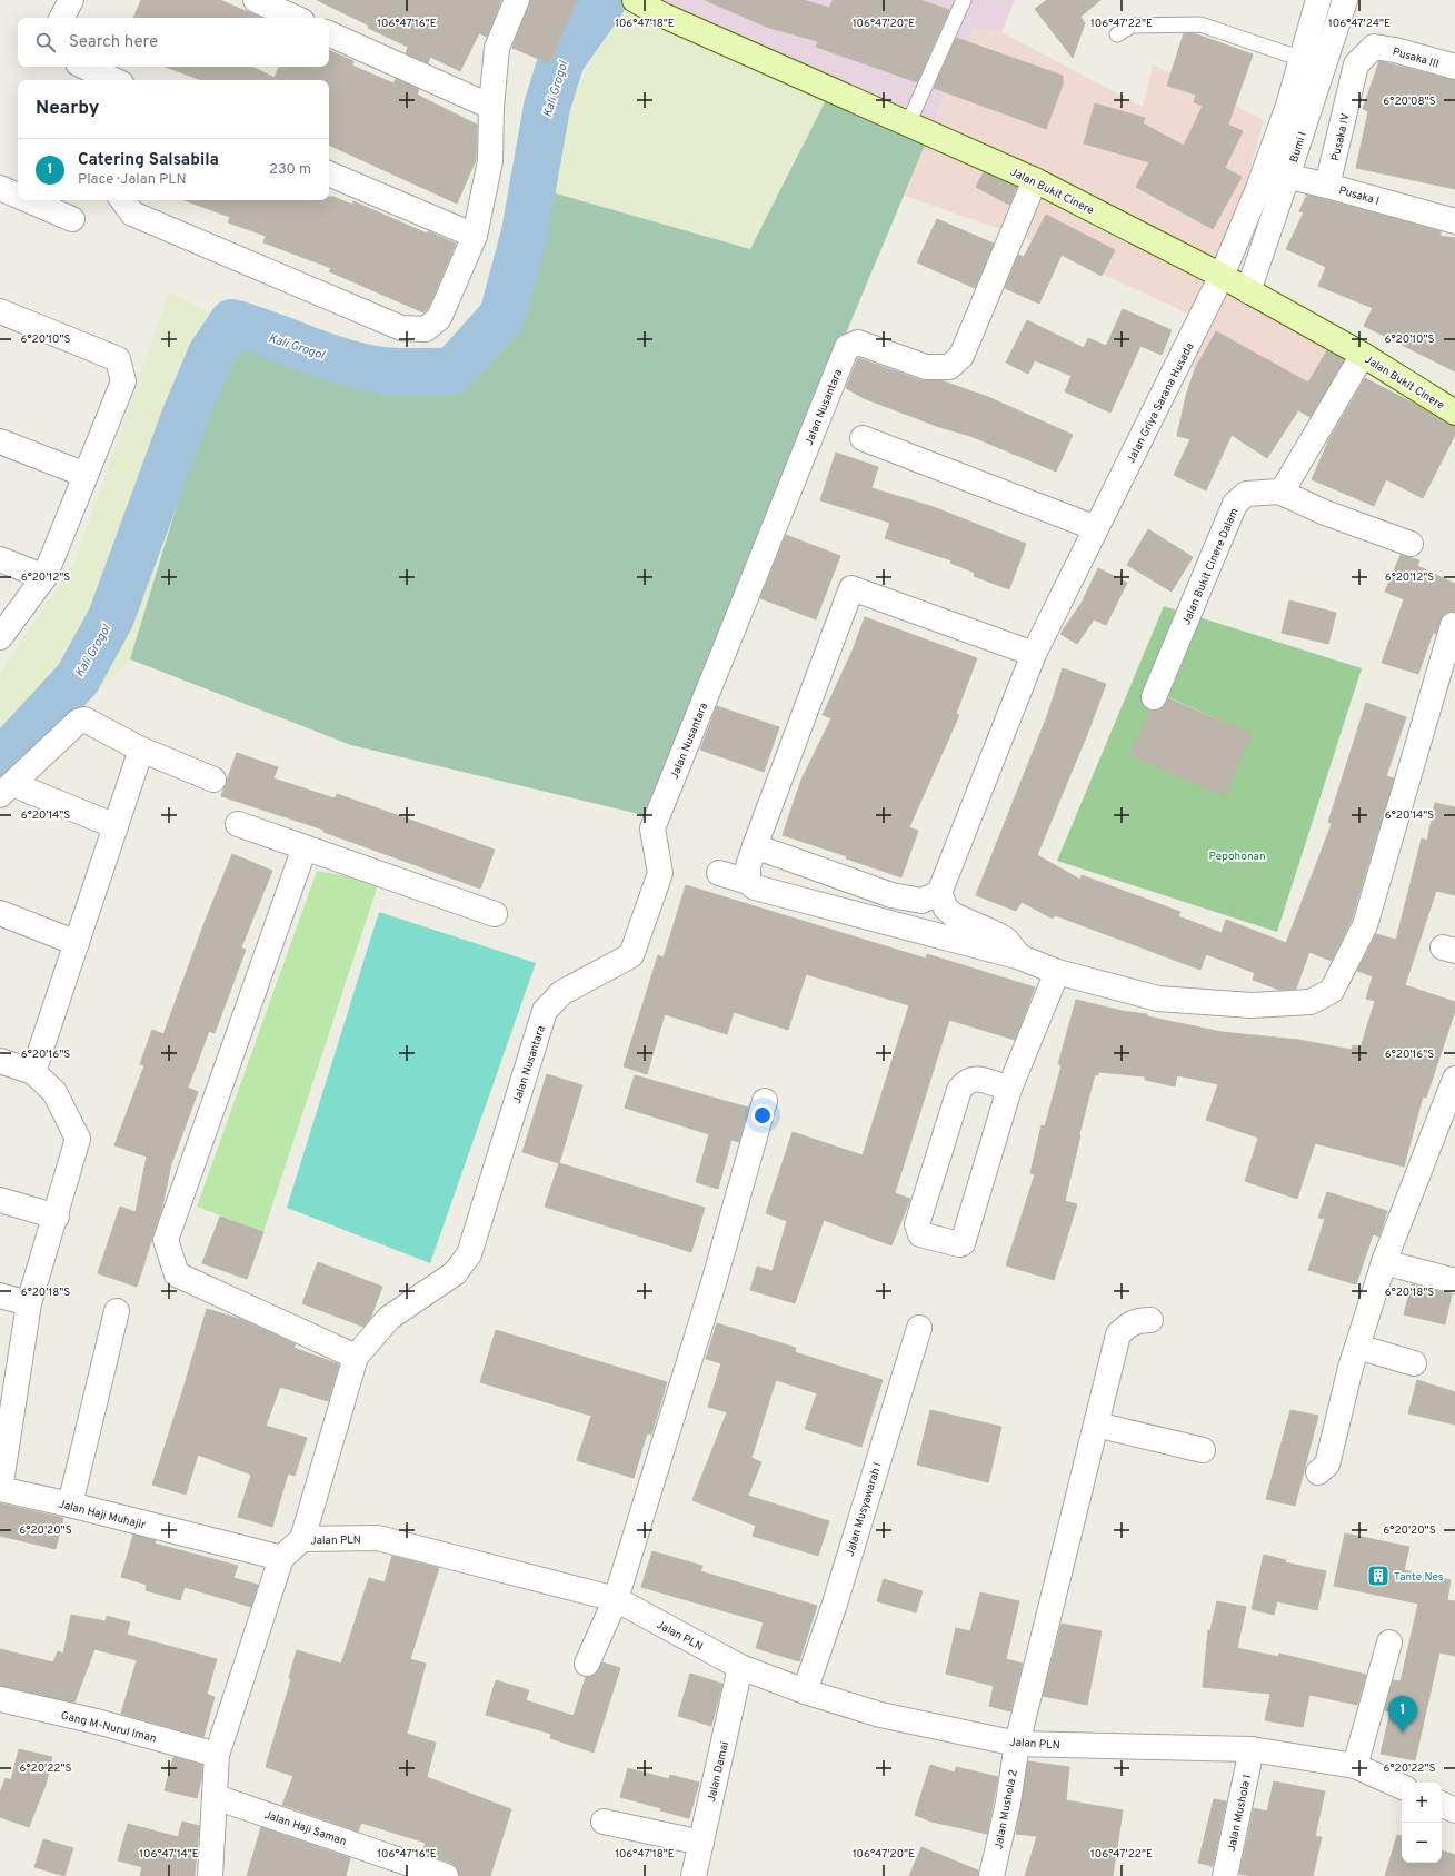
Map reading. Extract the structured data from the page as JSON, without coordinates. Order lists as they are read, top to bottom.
{
  "streets": {
    "main road": ["Jalan Bukit Cinere"],
    "street": [
      "Pusaka III",
      "Pusaka IV",
      "Bumi I",
      "Pusaka I",
      "Jalan Griya Sarana Husada",
      "Jalan Nusantara",
      "Jalan Bukit Cinere Dalam",
      "Jalan Musyawarah I",
      "Jalan Haji Muhajir",
      "Jalan PLN",
      "Gang M-Nurul Iman",
      "Jalan Damai",
      "Jalan Mushola 2",
      "Jalan Mushola 1",
      "Jalan Haji Saman"
    ]
  },
  "crossings": [
    ["Pusaka III", "Pusaka IV"],
    ["Pusaka IV", "Pusaka I"],
    ["Bumi I", "Jalan Bukit Cinere"],
    ["Bumi I", "Pusaka I"],
    ["Bumi I", "Jalan Griya Sarana Husada"],
    ["Jalan Bukit Cinere", "Jalan Griya Sarana Husada"],
    ["Jalan Bukit Cinere", "Jalan Nusantara"],
    ["Jalan Musyawarah I", "Jalan PLN"],
    ["Jalan Haji Muhajir", "Jalan PLN"],
    ["Jalan PLN", "Gang M-Nurul Iman"],
    ["Jalan PLN", "Jalan Damai"],
    ["Jalan PLN", "Jalan Mushola 2"],
    ["Jalan PLN", "Jalan Mushola 1"],
    ["Jalan PLN", "Jalan Haji Saman"]
  ],
  "water": ["Kali Grogol"],
  "parks": ["Pepohonan"],
  "places": {
    "building": ["Tante Nes"]
  },
  "page": {
    "search": "Search here",
    "heading": "Nearby",
    "list": [
      {
        "mark": "1",
        "name": "Catering Salsabila",
        "note": "Place · Jalan PLN",
        "value": "230 m"
      }
    ],
    "pins": "1",
    "map_buttons": ["+", "−"]
  },
  "coordinates": [
    "106°47'16\"E",
    "106°47'18\"E",
    "106°47'20\"E",
    "106°47'22\"E",
    "106°47'24\"E",
    "6°20'08\"S",
    "6°20'10\"S",
    "6°20'12\"S",
    "6°20'14\"S",
    "6°20'16\"S",
    "6°20'18\"S",
    "6°20'20\"S",
    "6°20'22\"S",
    "106°47'14\"E"
  ]
}
